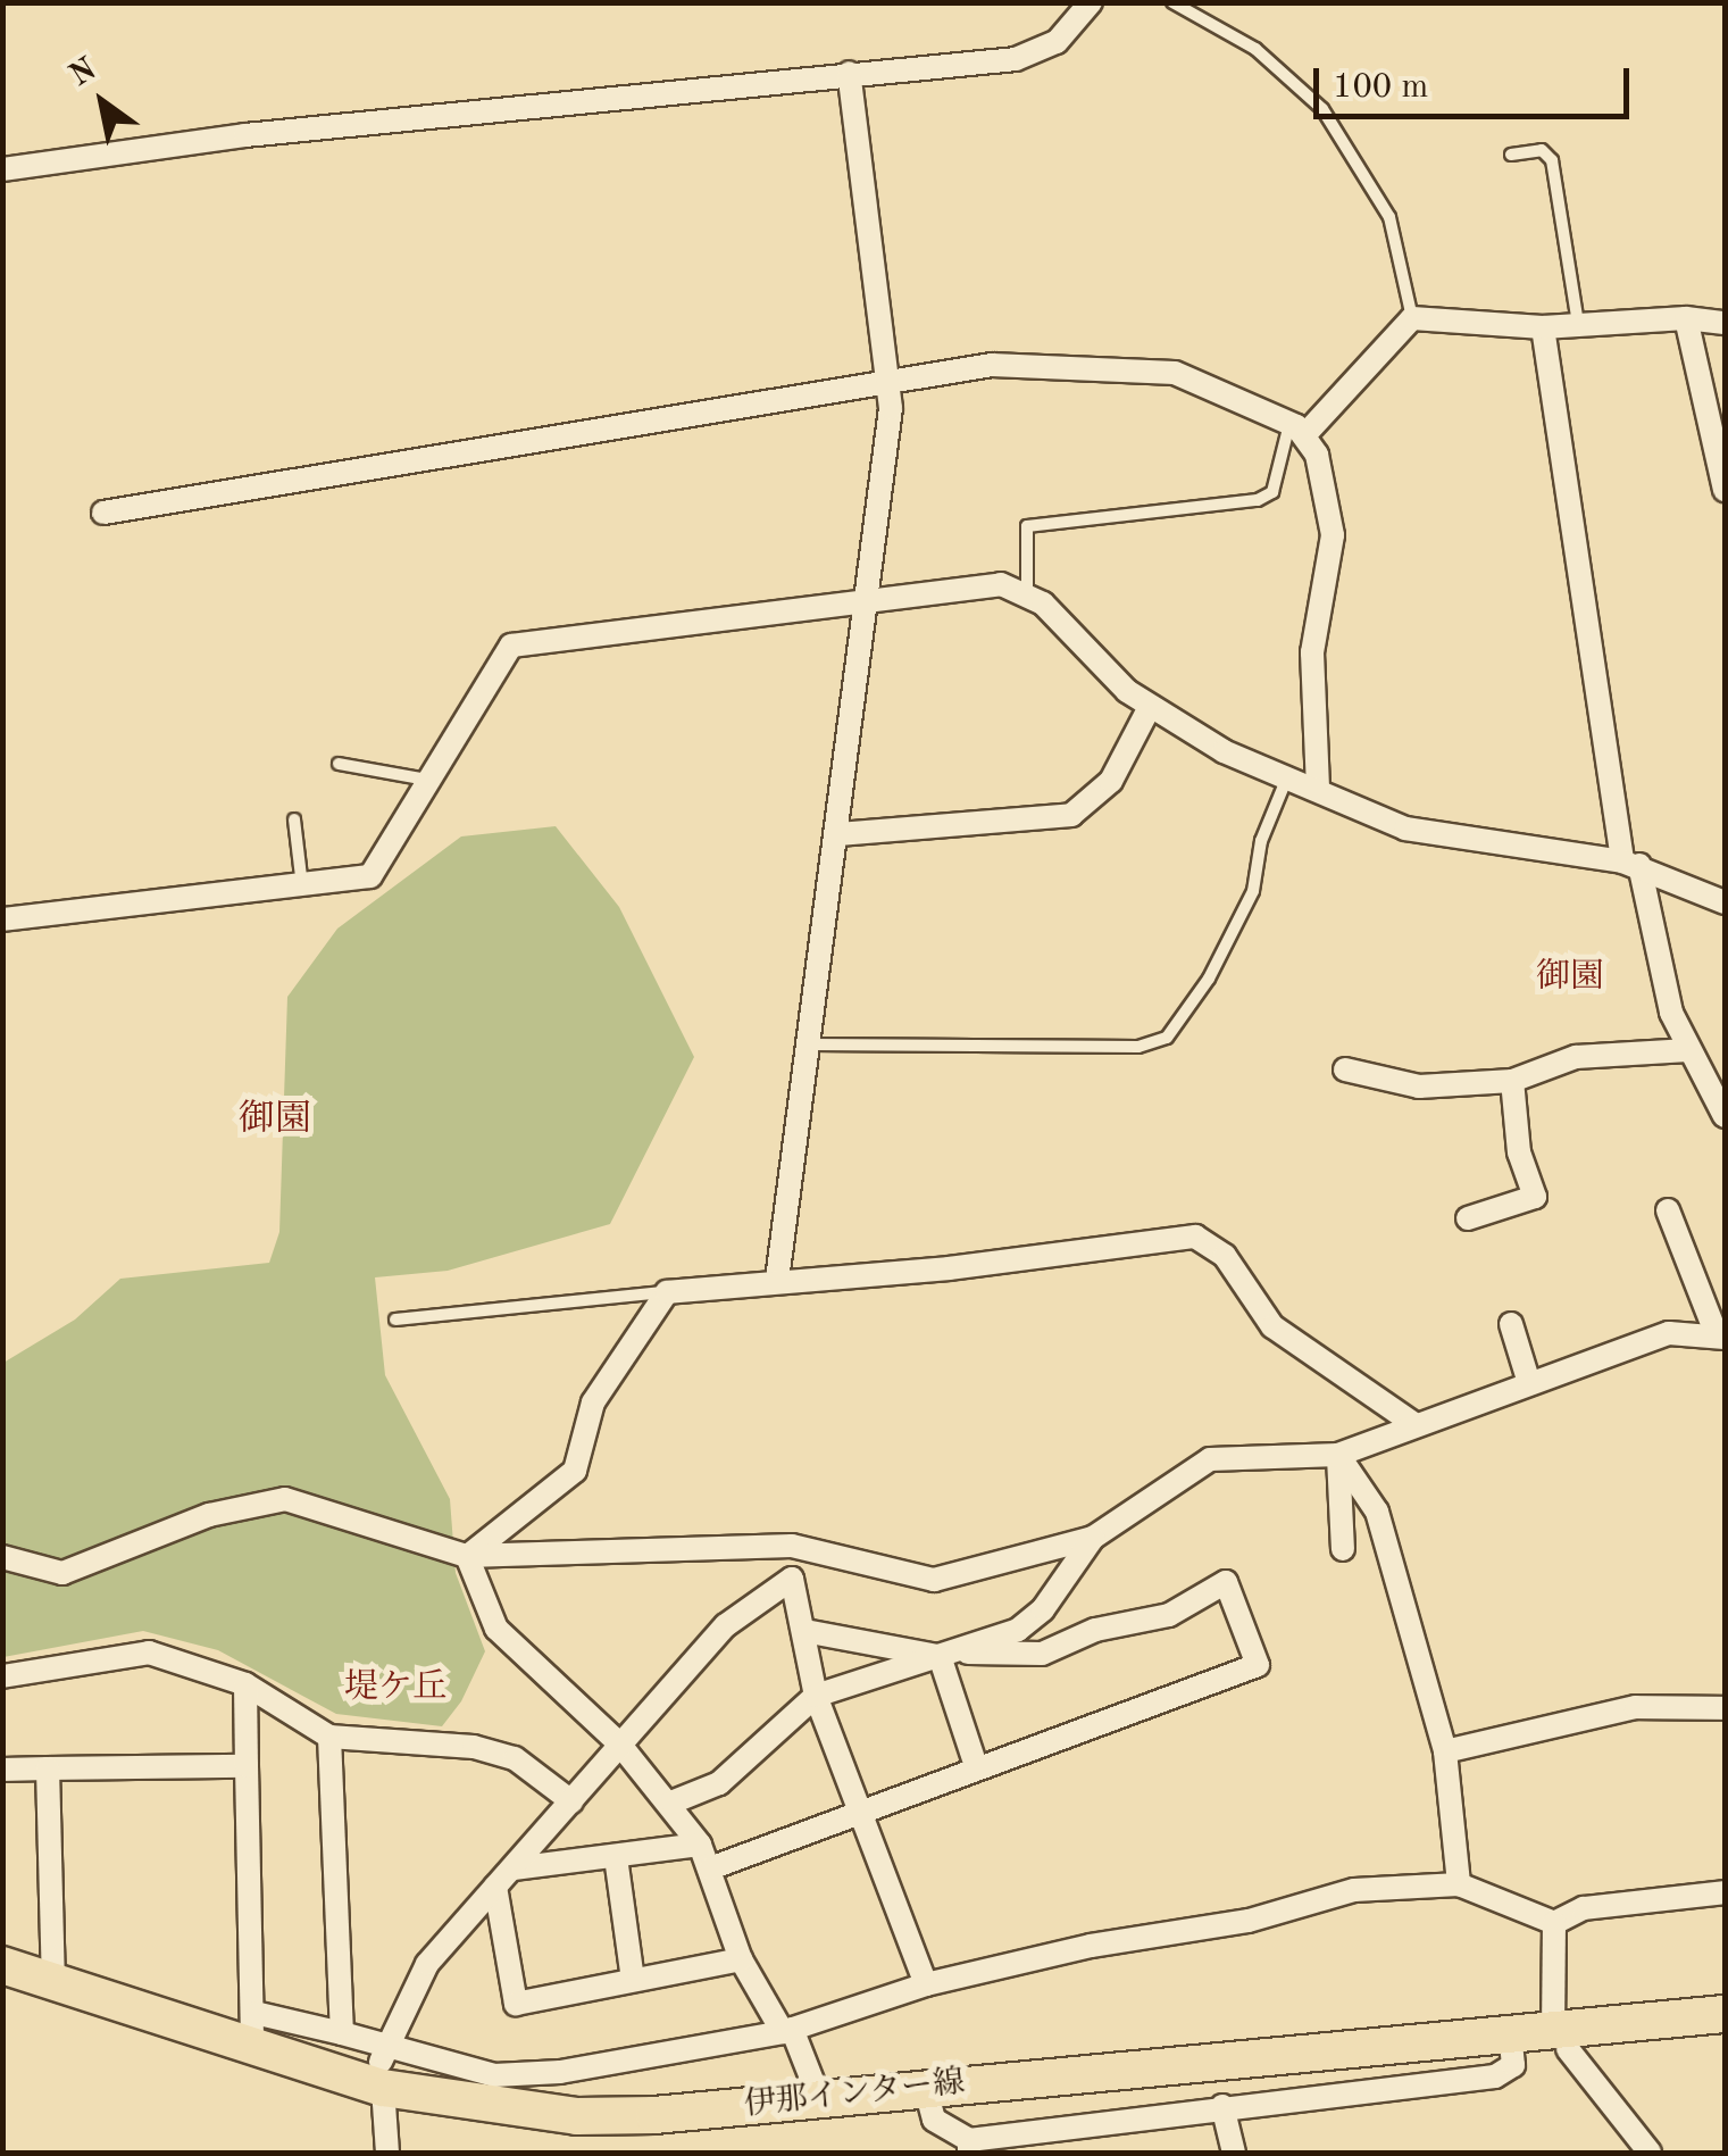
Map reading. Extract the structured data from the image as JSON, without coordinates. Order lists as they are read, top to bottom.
{
  "streets": {
    "main road": ["伊那インター線"]
  },
  "districts": ["御園", "御園", "堤ケ丘"],
  "scale_bar": "100 m",
  "north": "top left"
}
